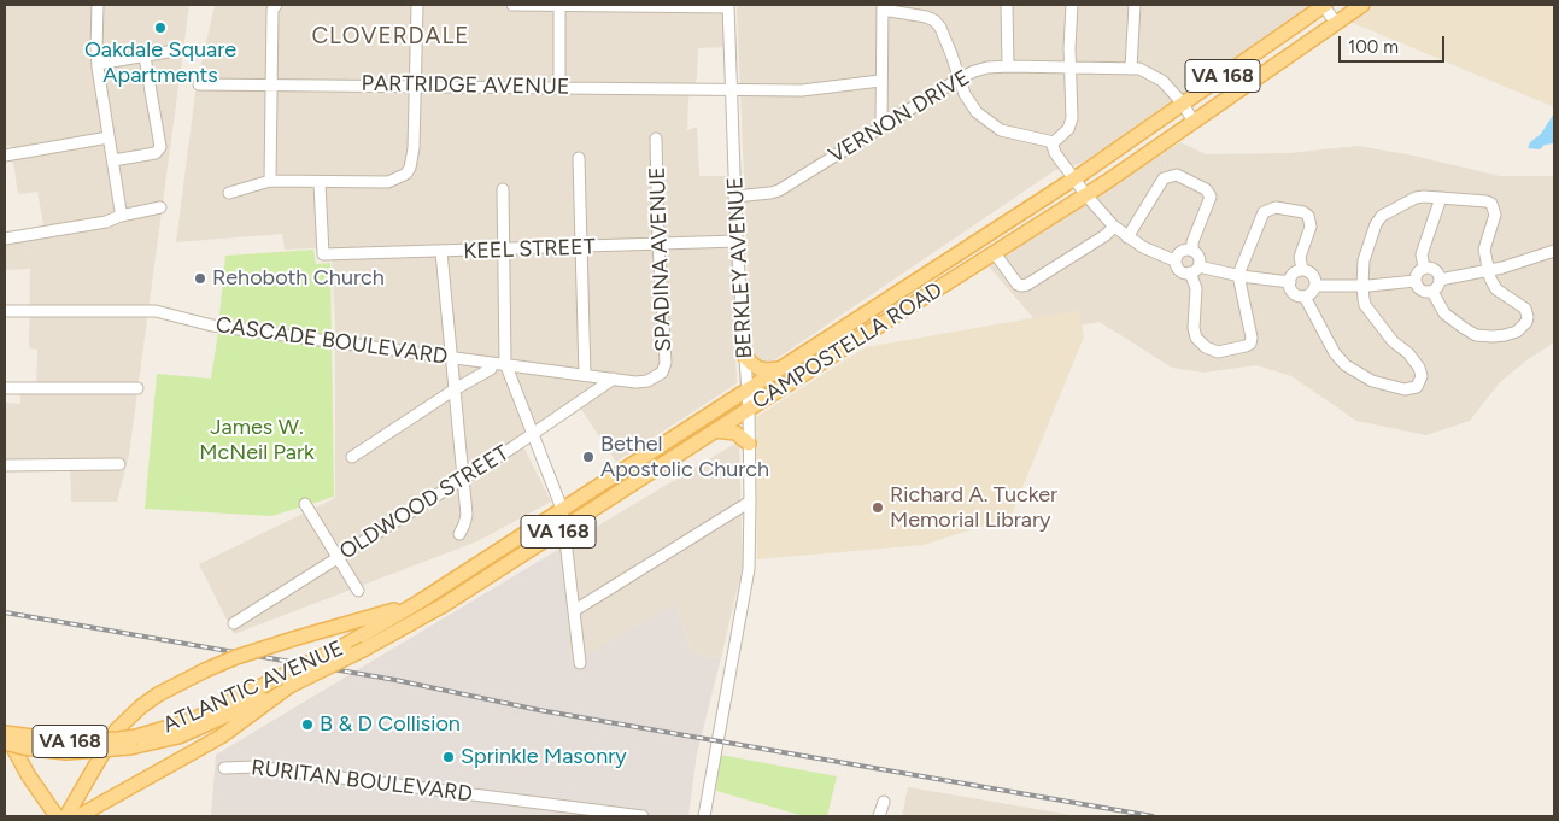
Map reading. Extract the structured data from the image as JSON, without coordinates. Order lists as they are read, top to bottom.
{
  "streets": {
    "main road": ["VA 168", "CAMPOSTELLA ROAD", "ATLANTIC AVENUE"],
    "street": [
      "PARTRIDGE AVENUE",
      "VERNON DRIVE",
      "KEEL STREET",
      "SPADINA AVENUE",
      "BERKLEY AVENUE",
      "CASCADE BOULEVARD",
      "OLDWOOD STREET",
      "RURITAN BOULEVARD"
    ]
  },
  "crossings": [
    ["PARTRIDGE AVENUE", "BERKLEY AVENUE"],
    ["VERNON DRIVE", "BERKLEY AVENUE"],
    ["VERNON DRIVE", "CAMPOSTELLA ROAD"],
    ["KEEL STREET", "SPADINA AVENUE"],
    ["KEEL STREET", "BERKLEY AVENUE"],
    ["SPADINA AVENUE", "CASCADE BOULEVARD"],
    ["BERKLEY AVENUE", "CAMPOSTELLA ROAD"],
    ["CASCADE BOULEVARD", "OLDWOOD STREET"],
    ["CAMPOSTELLA ROAD", "ATLANTIC AVENUE"]
  ],
  "districts": ["CLOVERDALE"],
  "parks": ["James W. McNeil Park"],
  "places": [
    "Oakdale Square Apartments",
    "Rehoboth Church",
    "Bethel Apostolic Church",
    "Richard A. Tucker Memorial Library",
    "B & D Collision",
    "Sprinkle Masonry"
  ],
  "scale_bar": "100 m"
}
